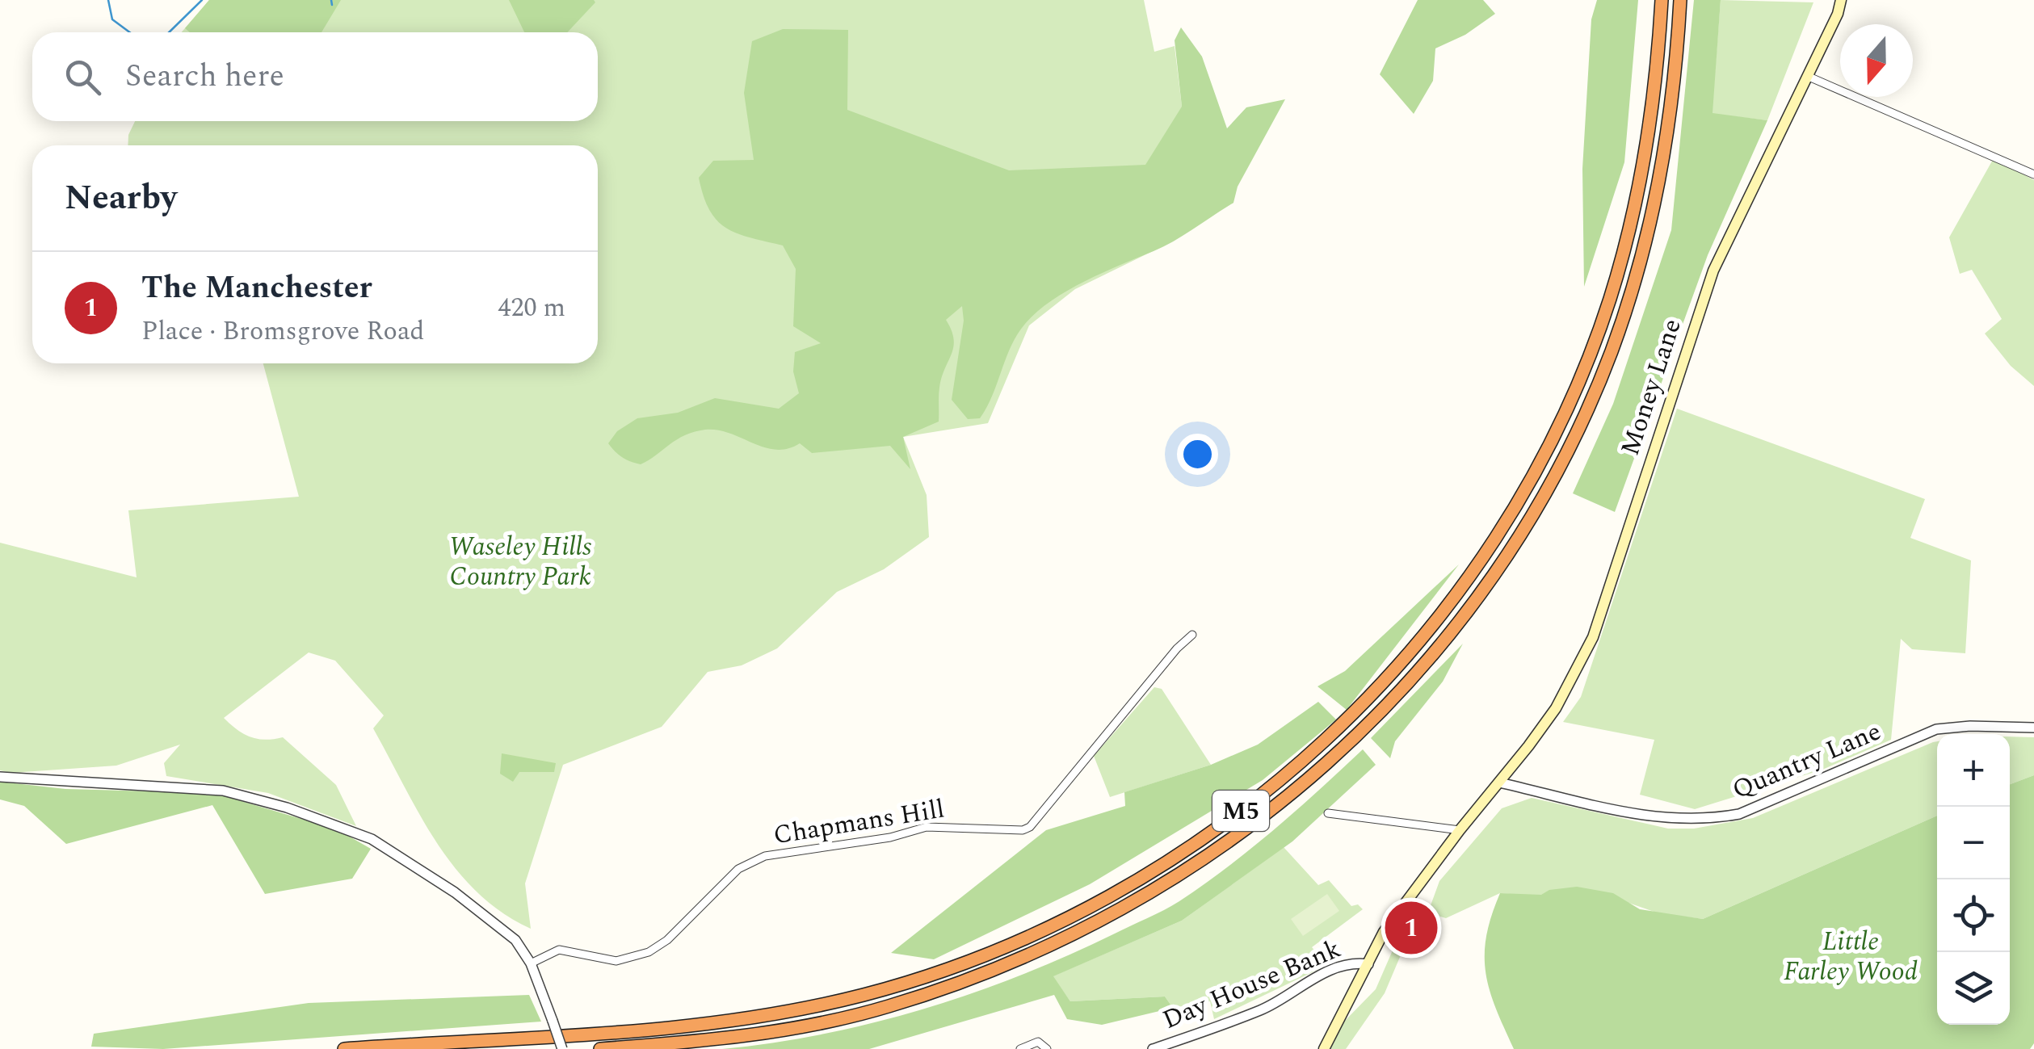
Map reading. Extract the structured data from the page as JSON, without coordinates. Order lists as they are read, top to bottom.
{
  "streets": {
    "highway": ["M5"],
    "main road": ["Money Lane"],
    "street": ["Quantry Lane", "Chapmans Hill", "Day House Bank"]
  },
  "crossings": [
    ["Money Lane", "Quantry Lane"],
    ["Money Lane", "Day House Bank"]
  ],
  "parks": ["Waseley Hills Country Park", "Little Farley Wood"],
  "north": "bottom",
  "page": {
    "search": "Search here",
    "heading": "Nearby",
    "list": [
      {
        "mark": "1",
        "name": "The Manchester",
        "note": "Place · Bromsgrove Road",
        "value": "420 m"
      }
    ],
    "map_buttons": ["+", "−"],
    "pins": "1"
  }
}
